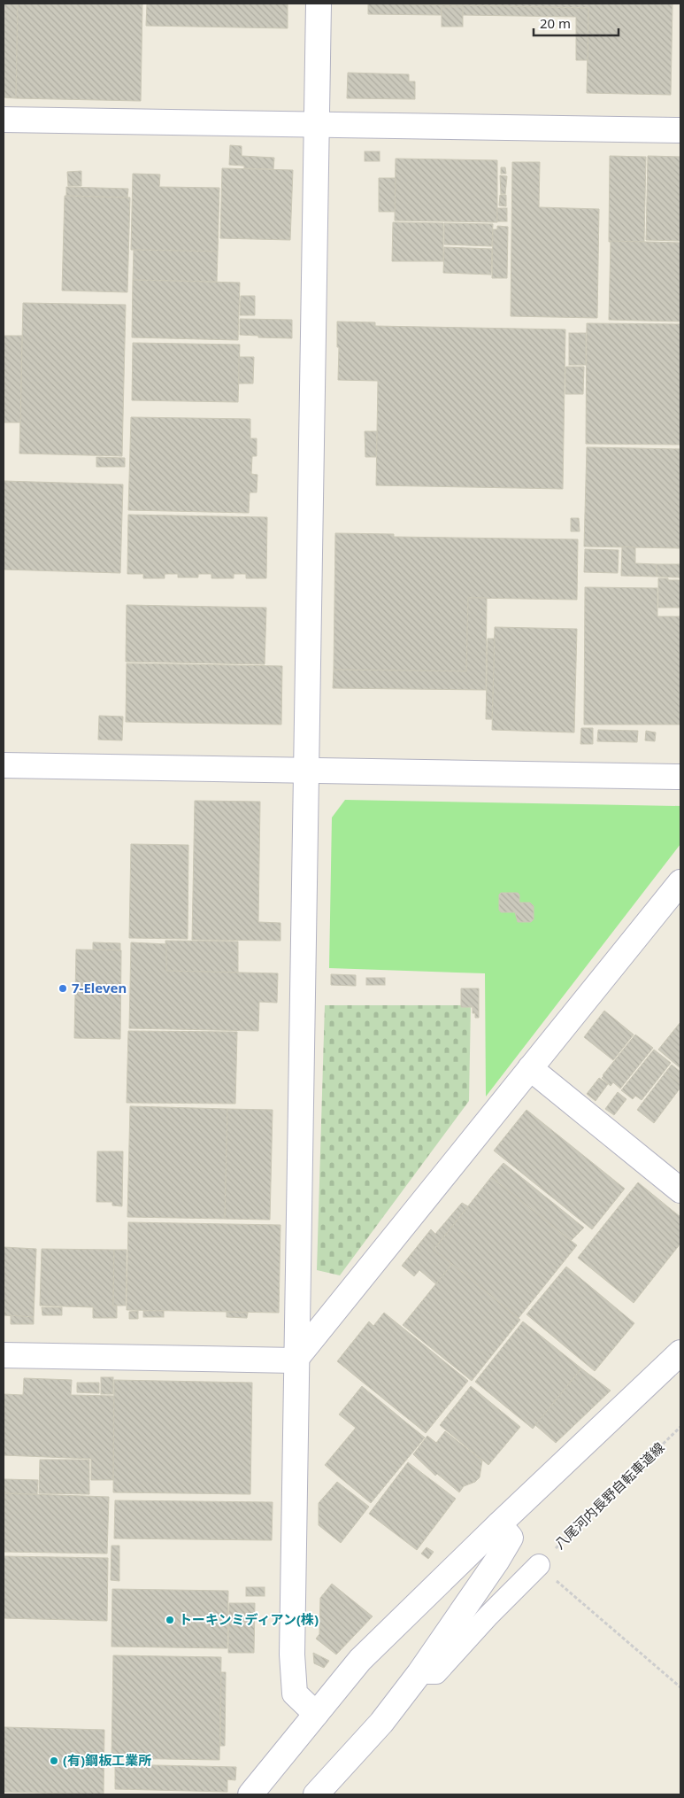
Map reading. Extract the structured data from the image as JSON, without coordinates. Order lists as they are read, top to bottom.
{
  "streets": {
    "path": ["八尾河内長野自転車道線"]
  },
  "places": ["7-Eleven", "トーキンミディアン(株)", "(有)鋼板工業所"],
  "scale_bar": "20 m"
}
